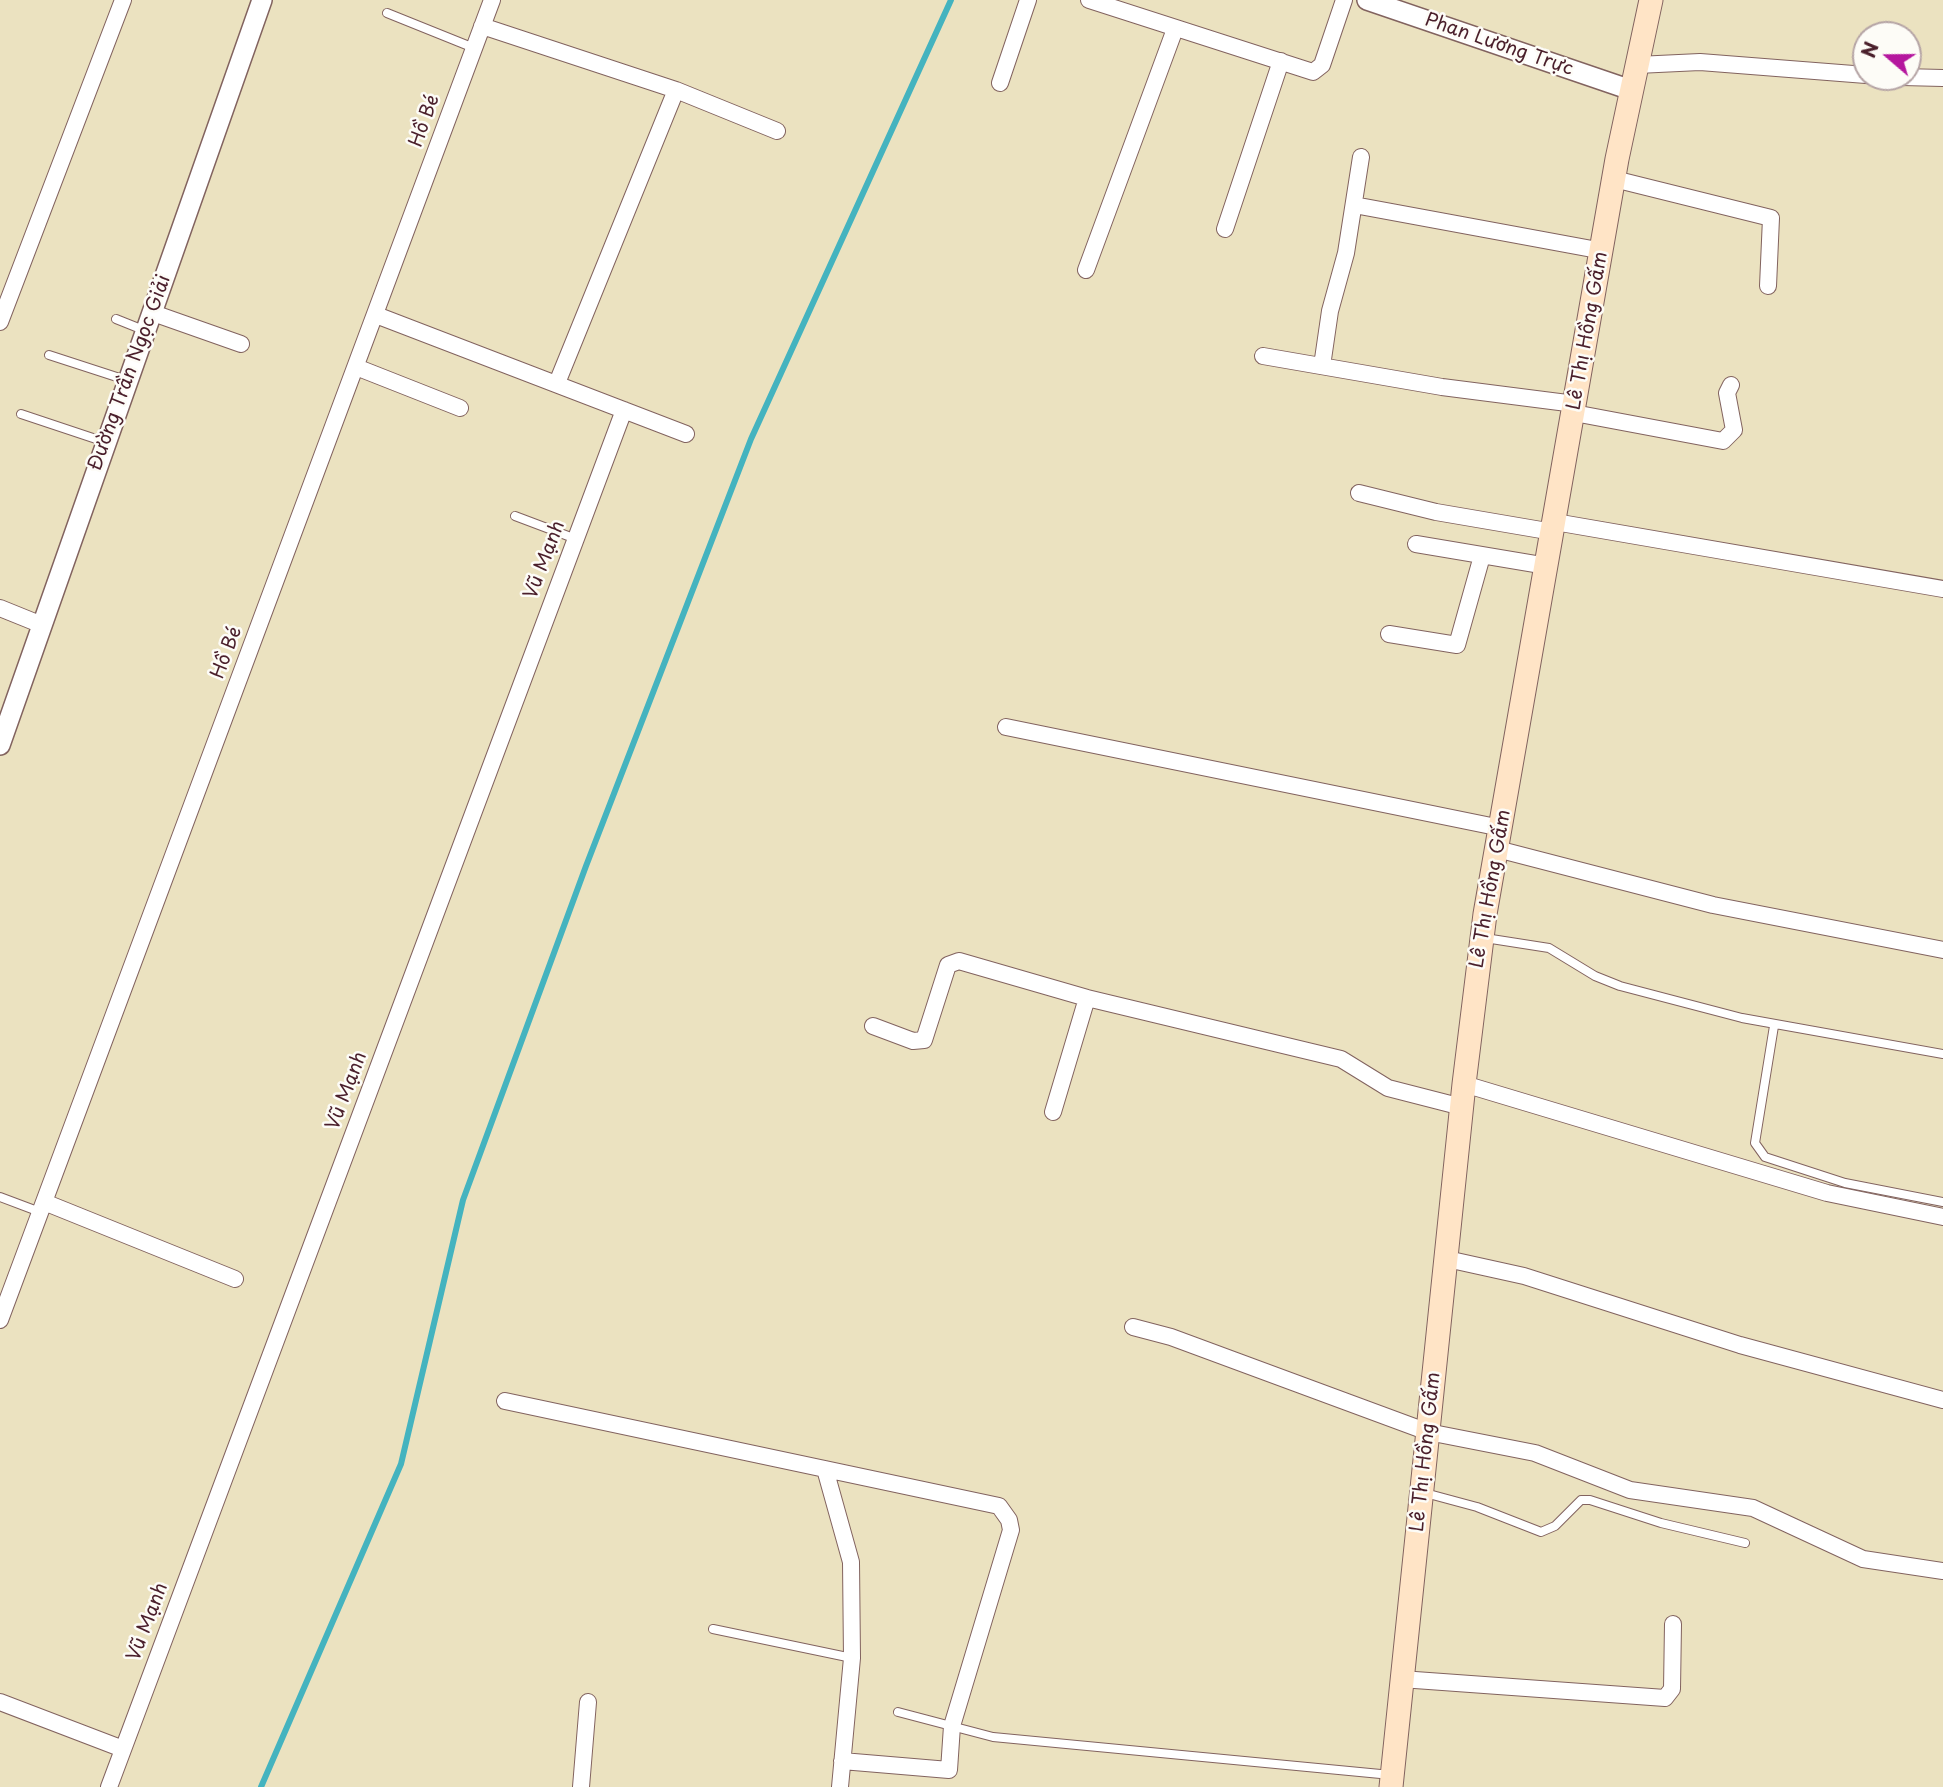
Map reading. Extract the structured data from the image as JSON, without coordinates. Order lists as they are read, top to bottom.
{
  "streets": {
    "main road": ["Lê Thị Hồng Gấm"],
    "street": [
      "Phan Lương Trực",
      "Hồ Bé",
      "Đường Trần Ngọc Giải",
      "Vũ Mạnh"
    ]
  },
  "crossings": [
    ["Phan Lương Trực", "Lê Thị Hồng Gấm"]
  ],
  "north": "left"
}
